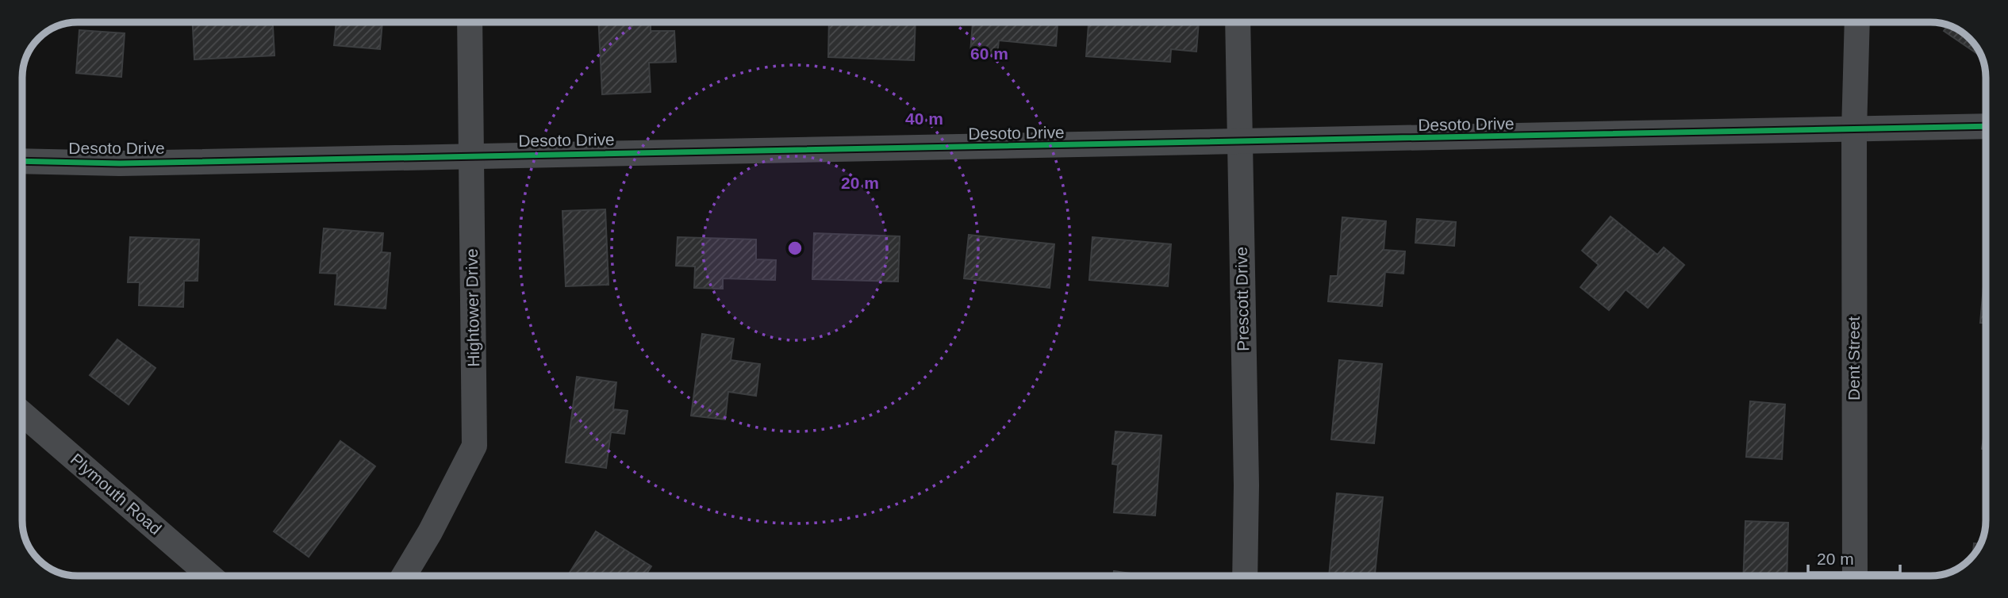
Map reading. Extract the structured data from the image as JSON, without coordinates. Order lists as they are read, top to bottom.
{
  "streets": {
    "street": [
      "Desoto Drive",
      "Prescott Drive",
      "Hightower Drive",
      "Dent Street",
      "Plymouth Road"
    ]
  },
  "crossings": [
    ["Desoto Drive", "Prescott Drive"],
    ["Desoto Drive", "Hightower Drive"],
    ["Desoto Drive", "Dent Street"]
  ],
  "scale_bar": "20 m",
  "rings": ["60 m", "40 m", "20 m"]
}
